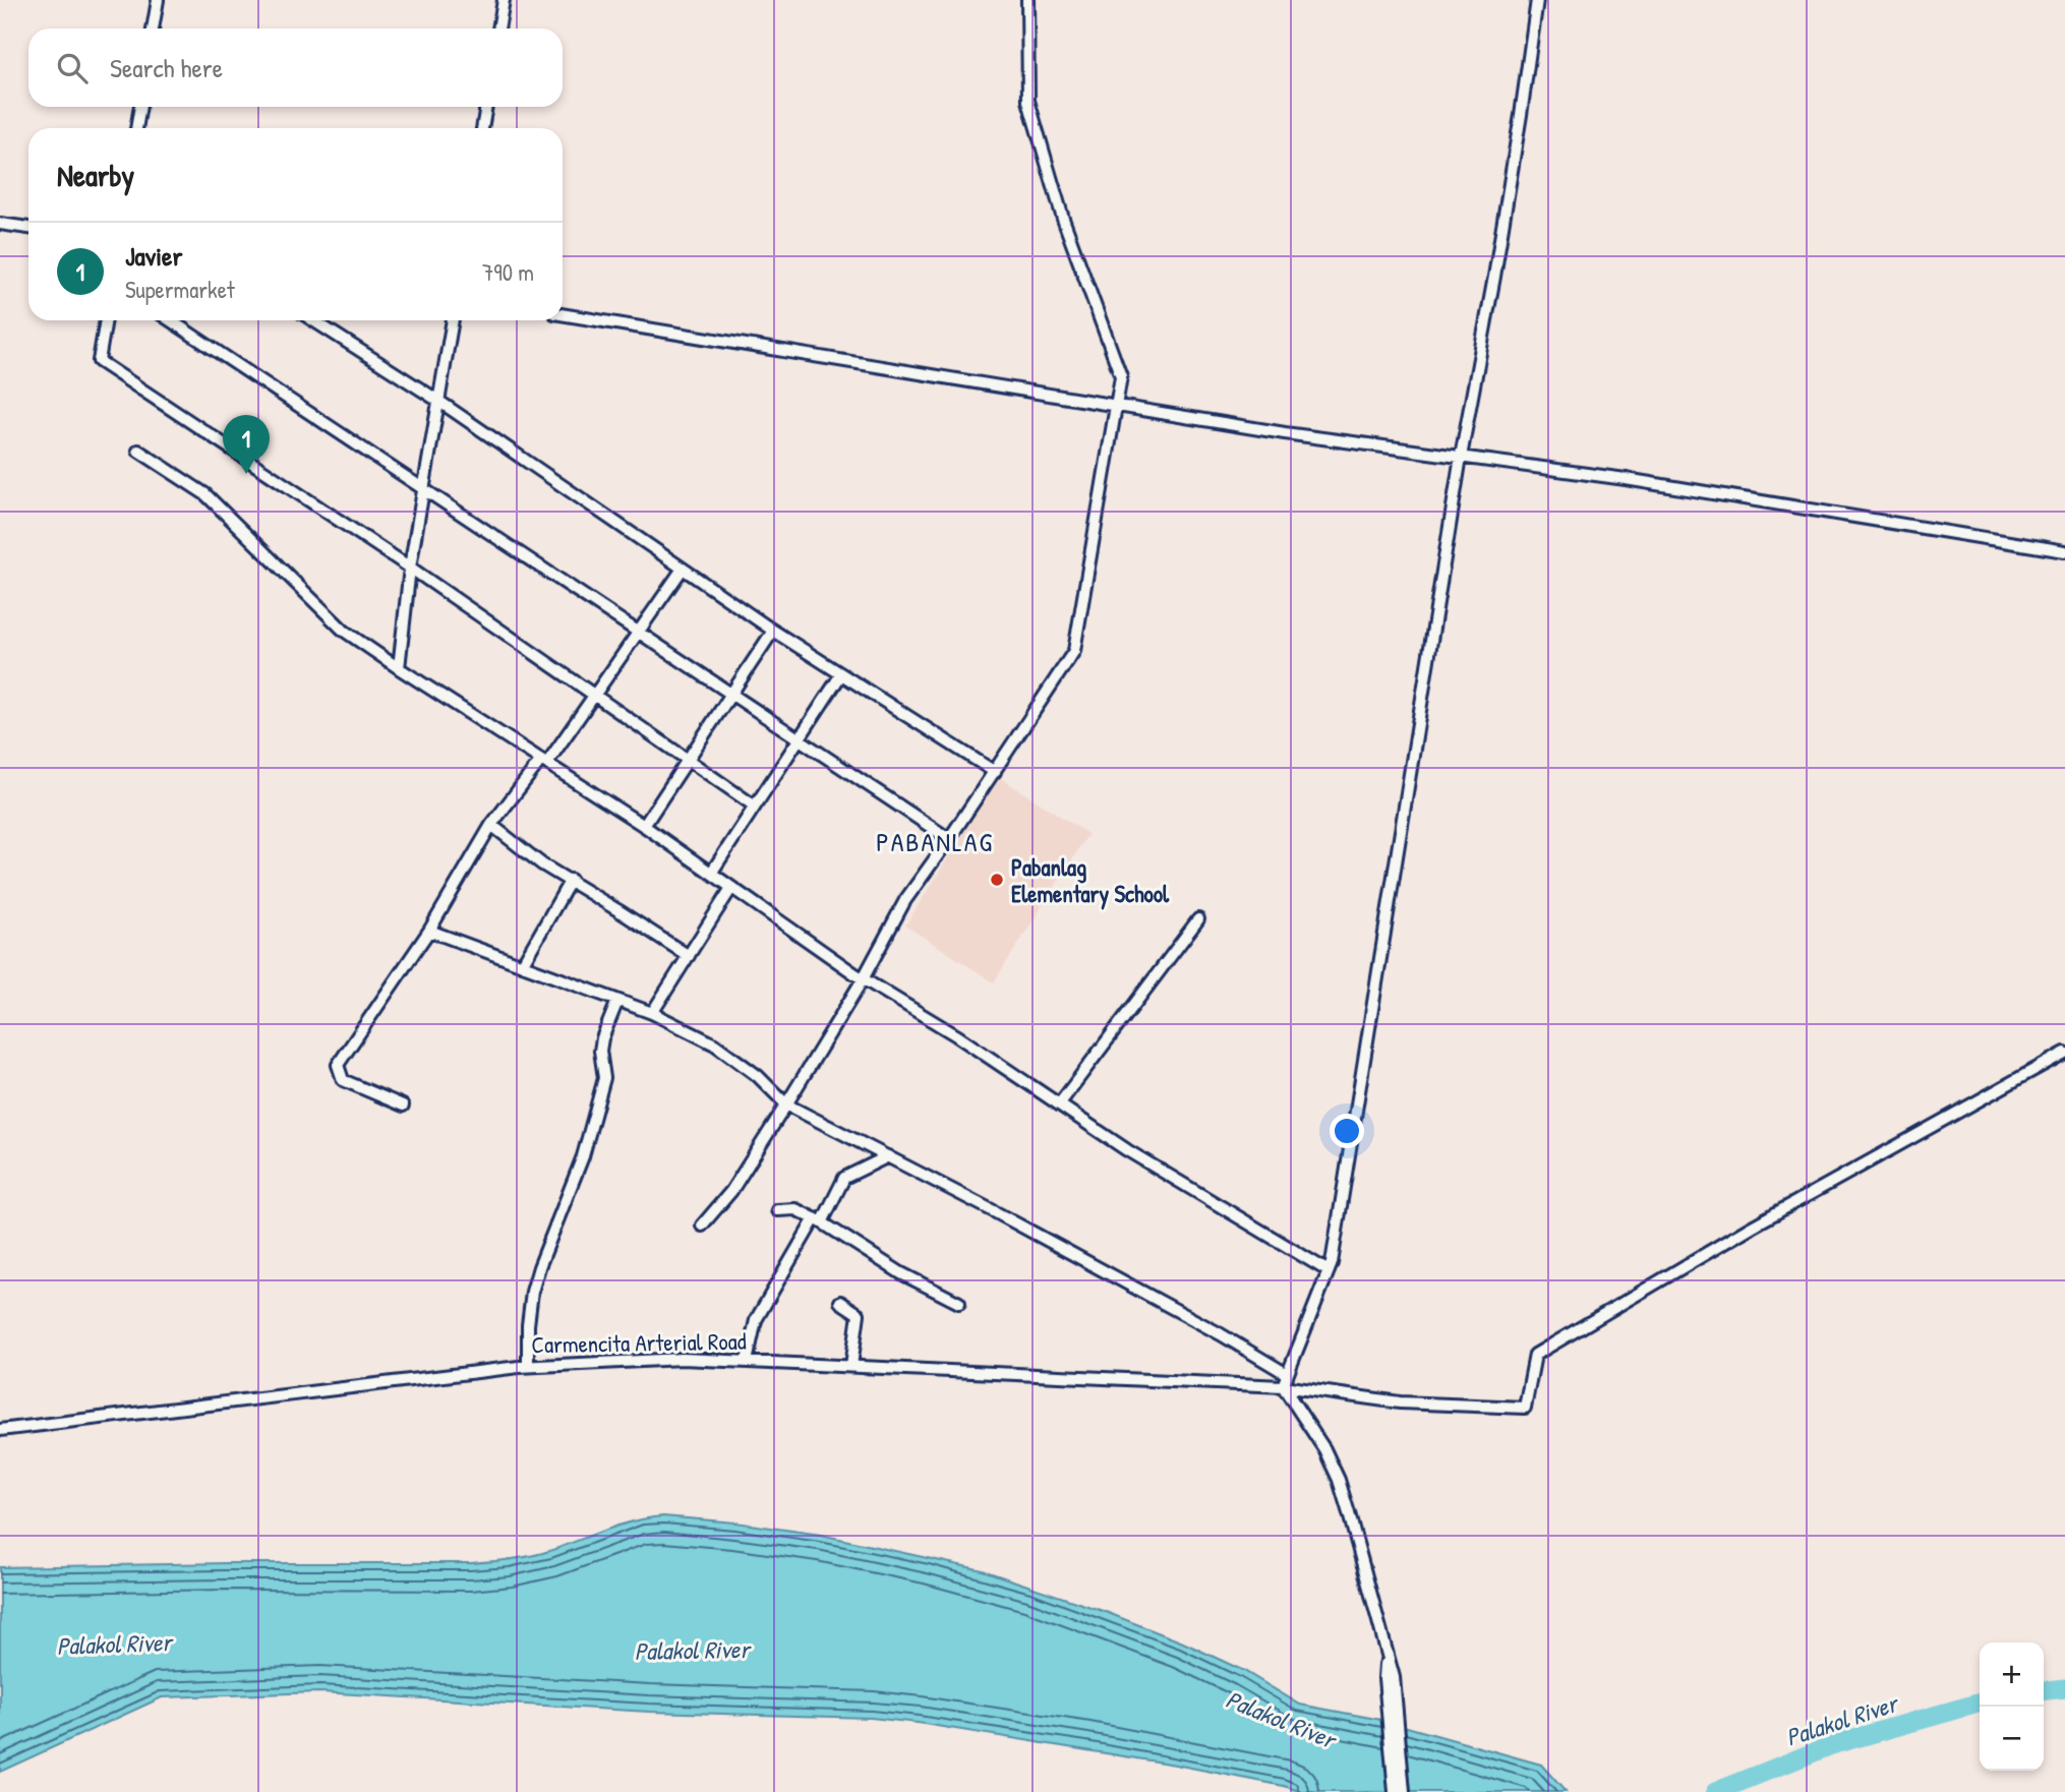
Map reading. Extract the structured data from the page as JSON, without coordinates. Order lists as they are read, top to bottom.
{
  "streets": {
    "street": ["Carmencita Arterial Road"]
  },
  "districts": ["PABANLAG"],
  "water": ["Palakol River"],
  "places": ["Pabanlag Elementary School"],
  "page": {
    "search": "Search here",
    "heading": "Nearby",
    "list": [
      {
        "mark": "1",
        "name": "Javier",
        "note": "Supermarket",
        "value": "790 m"
      }
    ],
    "pins": "1",
    "map_buttons": ["+", "−"]
  }
}
